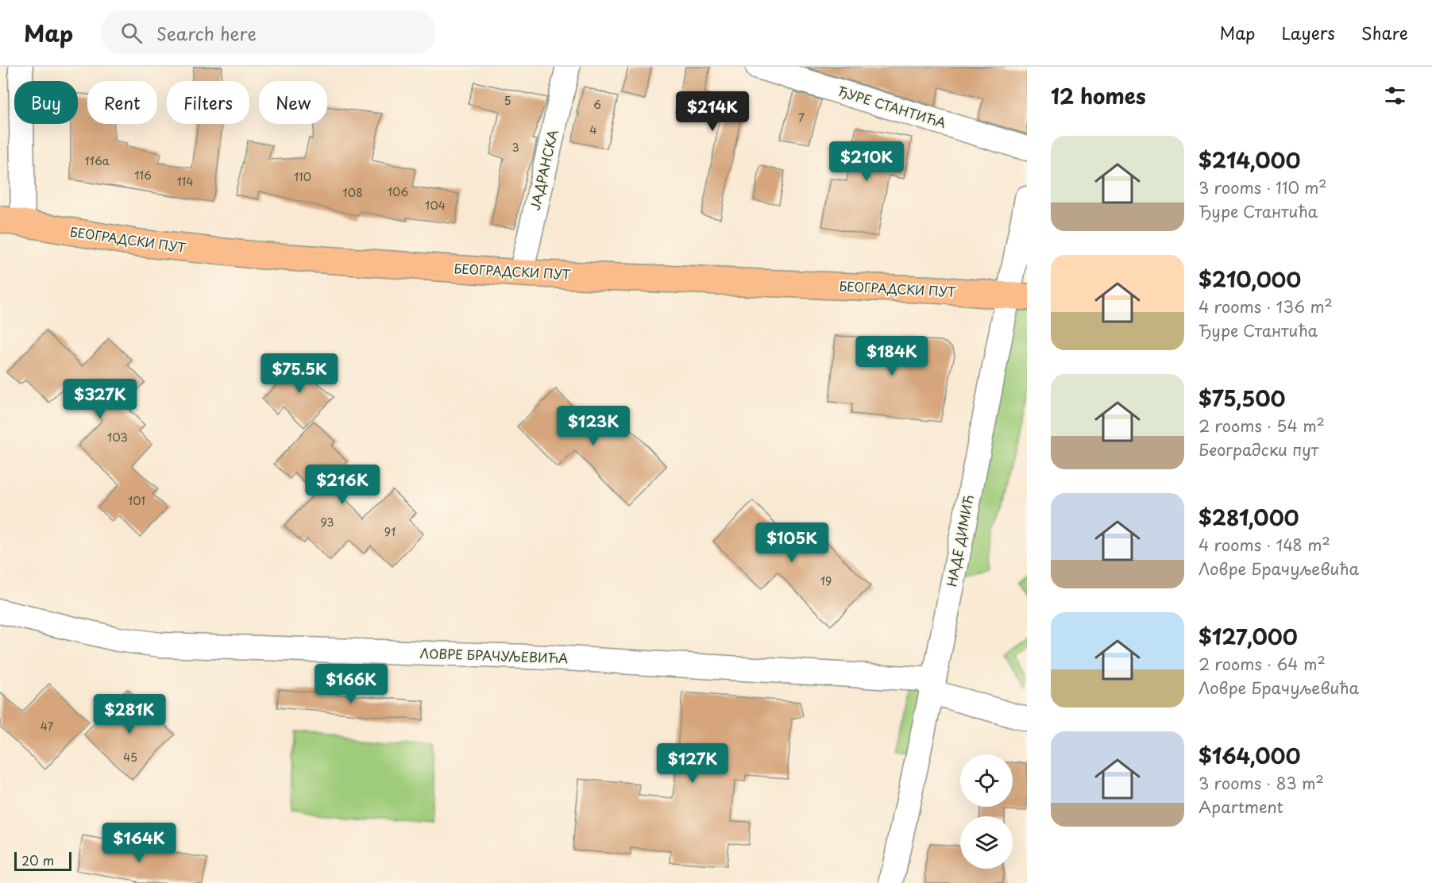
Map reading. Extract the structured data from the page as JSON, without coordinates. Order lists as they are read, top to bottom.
{
  "streets": {
    "main road": ["БЕОГРАДСКИ ПУТ"],
    "street": [
      "ЂУРЕ СТАНТИЋА",
      "ЈАДРАНСКА",
      "НАДЕ ДИМИЋ",
      "ЛОВРЕ БРАЧУЉЕВИЋА"
    ]
  },
  "crossings": [
    ["ЈАДРАНСКА", "БЕОГРАДСКИ ПУТ"],
    ["БЕОГРАДСКИ ПУТ", "НАДЕ ДИМИЋ"],
    ["НАДЕ ДИМИЋ", "ЛОВРЕ БРАЧУЉЕВИЋА"]
  ],
  "house_numbers": [
    "5",
    "6",
    "7",
    "4",
    "3",
    "116a",
    "116",
    "110",
    "114",
    "106",
    "108",
    "104",
    "103",
    "101",
    "93",
    "91",
    "19",
    "47",
    "45"
  ],
  "scale_bar": "20 m",
  "page": {
    "header": "Map",
    "search": "Search here",
    "nav": ["Map", "Layers", "Share"],
    "heading": "12 homes",
    "chip": [
      "Buy",
      "Rent",
      "Filters",
      "New"
    ],
    "price": [
      "$214K",
      "$210K",
      "$184K",
      "$75.5K",
      "$327K",
      "$123K",
      "$216K",
      "$105K",
      "$166K",
      "$281K",
      "$127K",
      "$164K"
    ],
    "list": [
      {
        "name": "$214,000",
        "note": "3 rooms · 110 m² · Ђуре Стантића"
      },
      {
        "name": "$210,000",
        "note": "4 rooms · 136 m² · Ђуре Стантића"
      },
      {
        "name": "$75,500",
        "note": "2 rooms · 54 m² · Београдски пут"
      },
      {
        "name": "$281,000",
        "note": "4 rooms · 148 m² · Ловре Брачуљевића"
      },
      {
        "name": "$127,000",
        "note": "2 rooms · 64 m² · Ловре Брачуљевића"
      },
      {
        "name": "$164,000",
        "note": "3 rooms · 83 m² · Apartment"
      }
    ],
    "scale": "20 m"
  }
}
